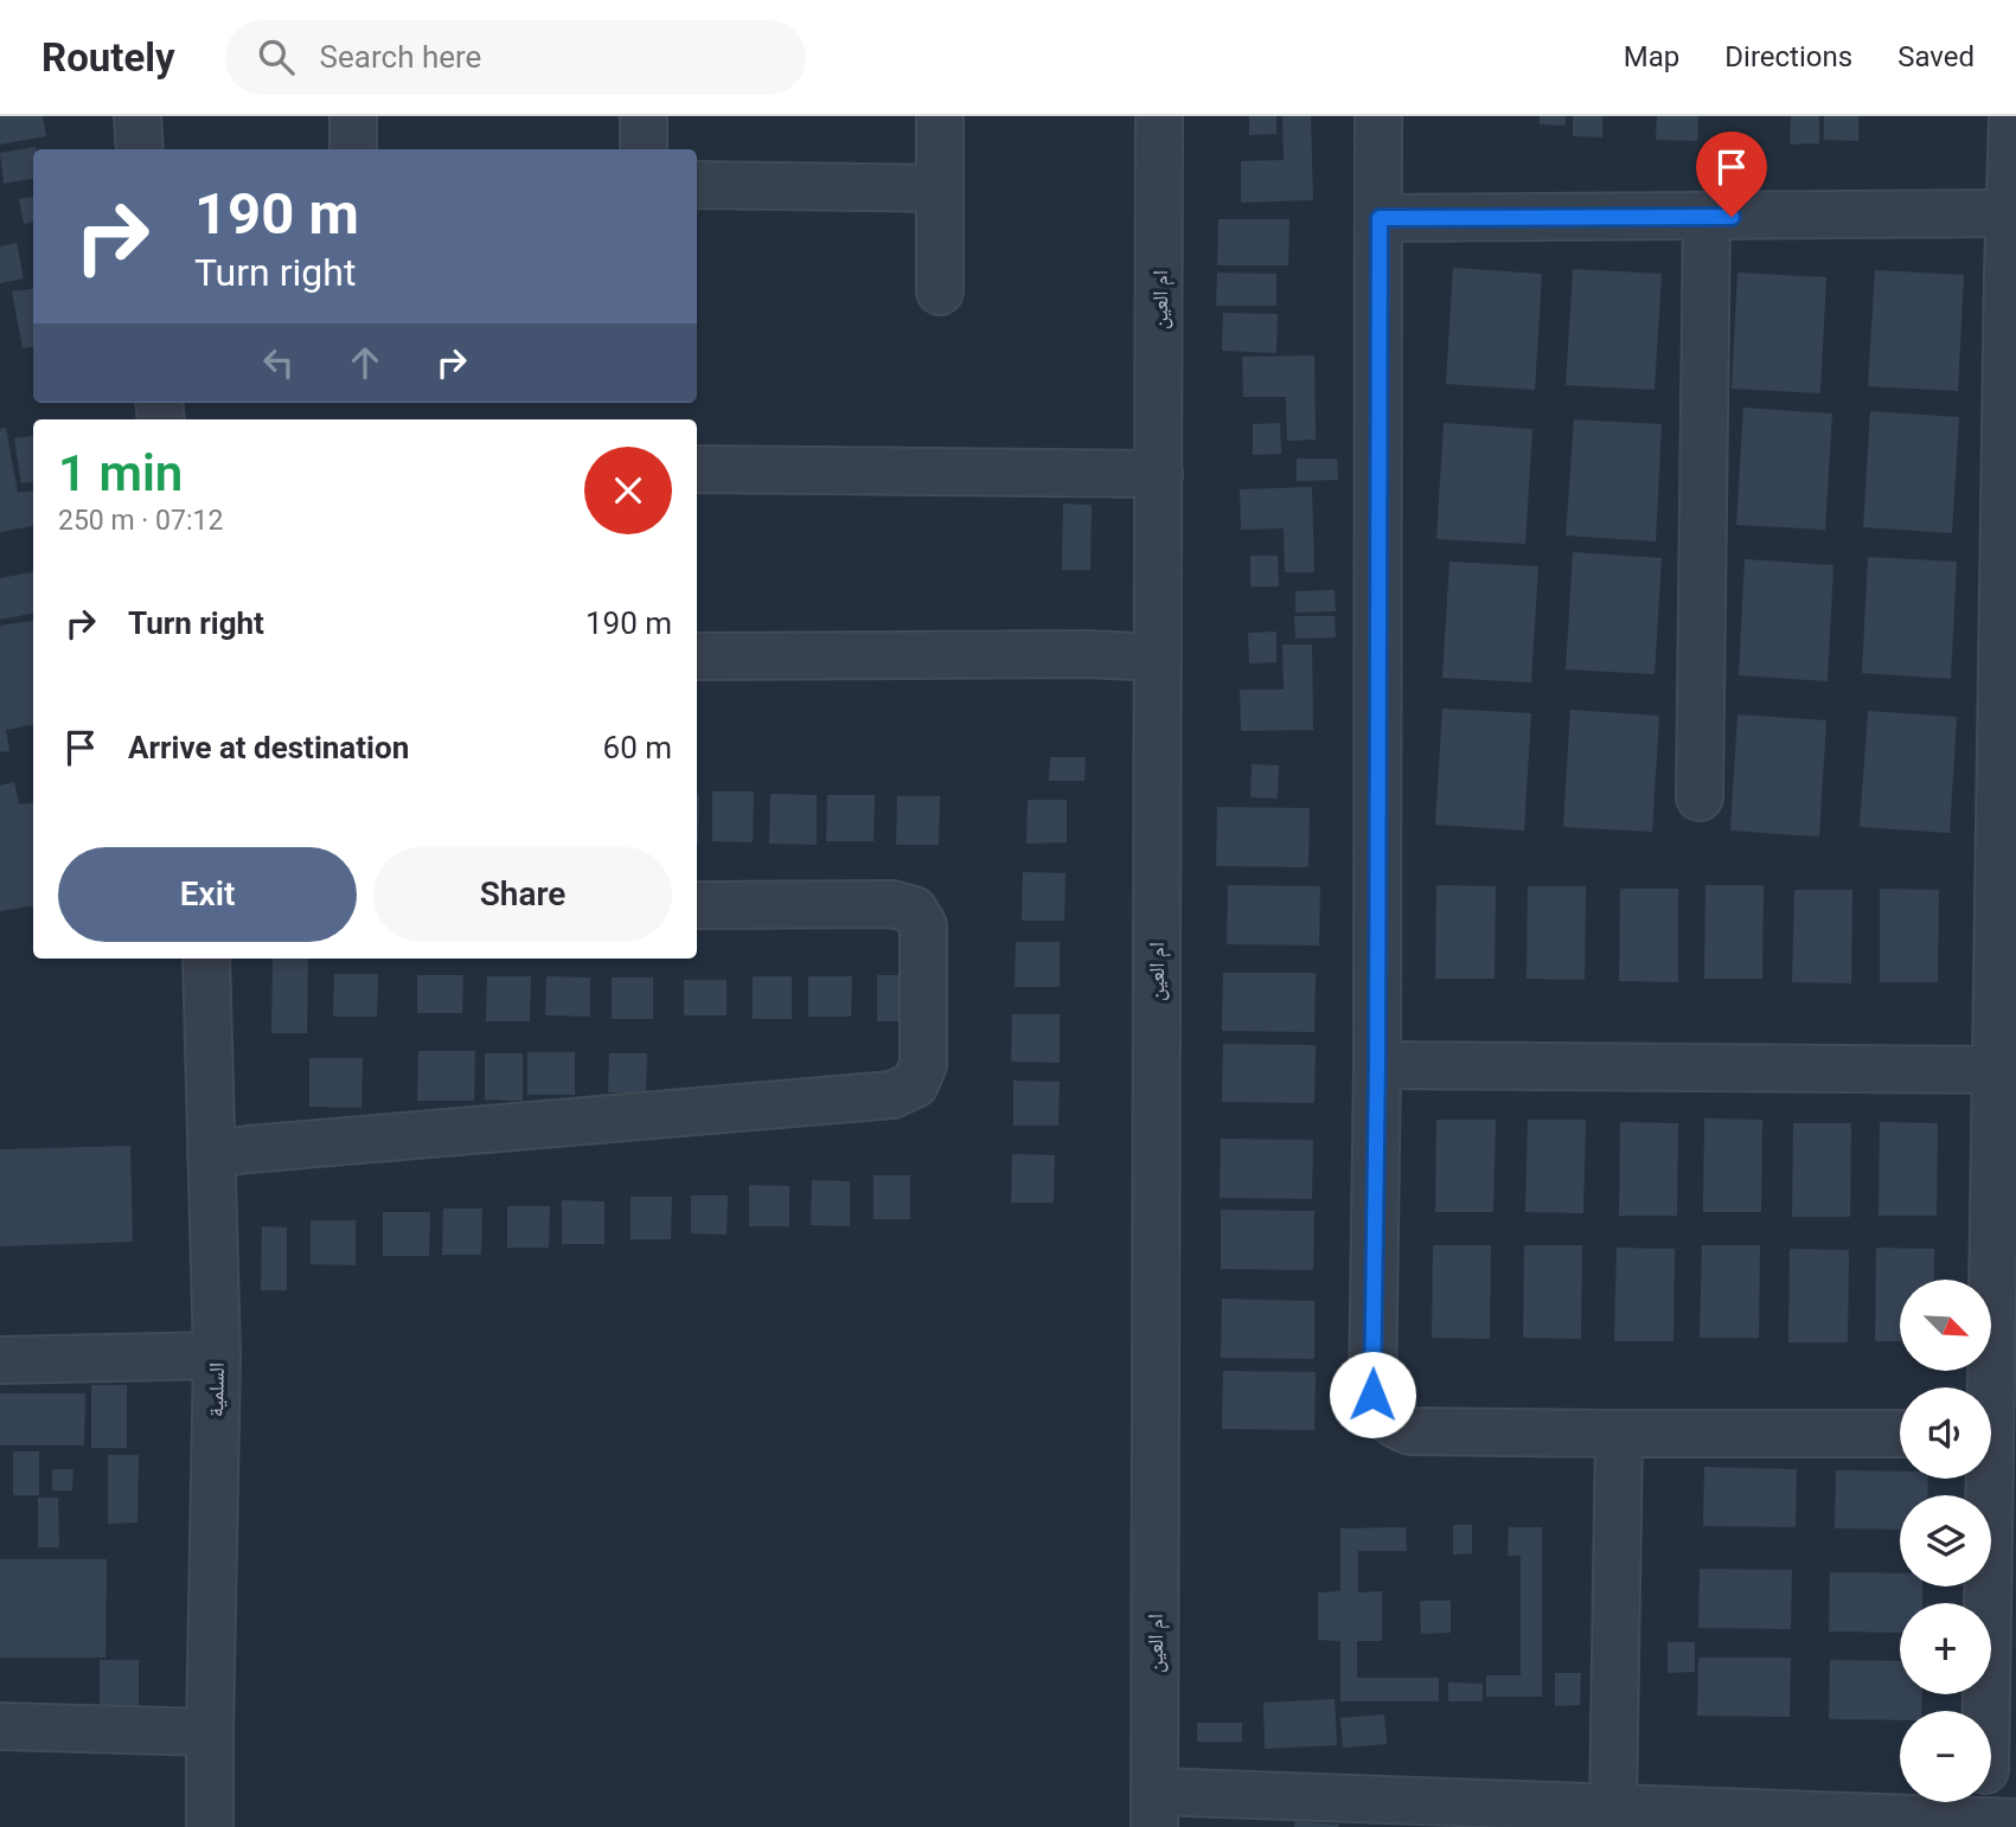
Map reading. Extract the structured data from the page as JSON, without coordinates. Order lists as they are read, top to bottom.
{
  "streets": {
    "street": ["ام العين", "السلمية"]
  },
  "north": "bottom right",
  "page": {
    "header": "Routely",
    "search": "Search here",
    "nav": ["Map", "Directions", "Saved"],
    "turn": ["190 m", "Turn right"],
    "heading": ["1 min", "250 m · 07:12"],
    "list": [
      {
        "name": "Turn right",
        "value": "190 m"
      },
      {
        "name": "Arrive at destination",
        "value": "60 m"
      }
    ],
    "buttons": ["Exit", "Share"],
    "map_buttons": ["+", "−"]
  }
}
